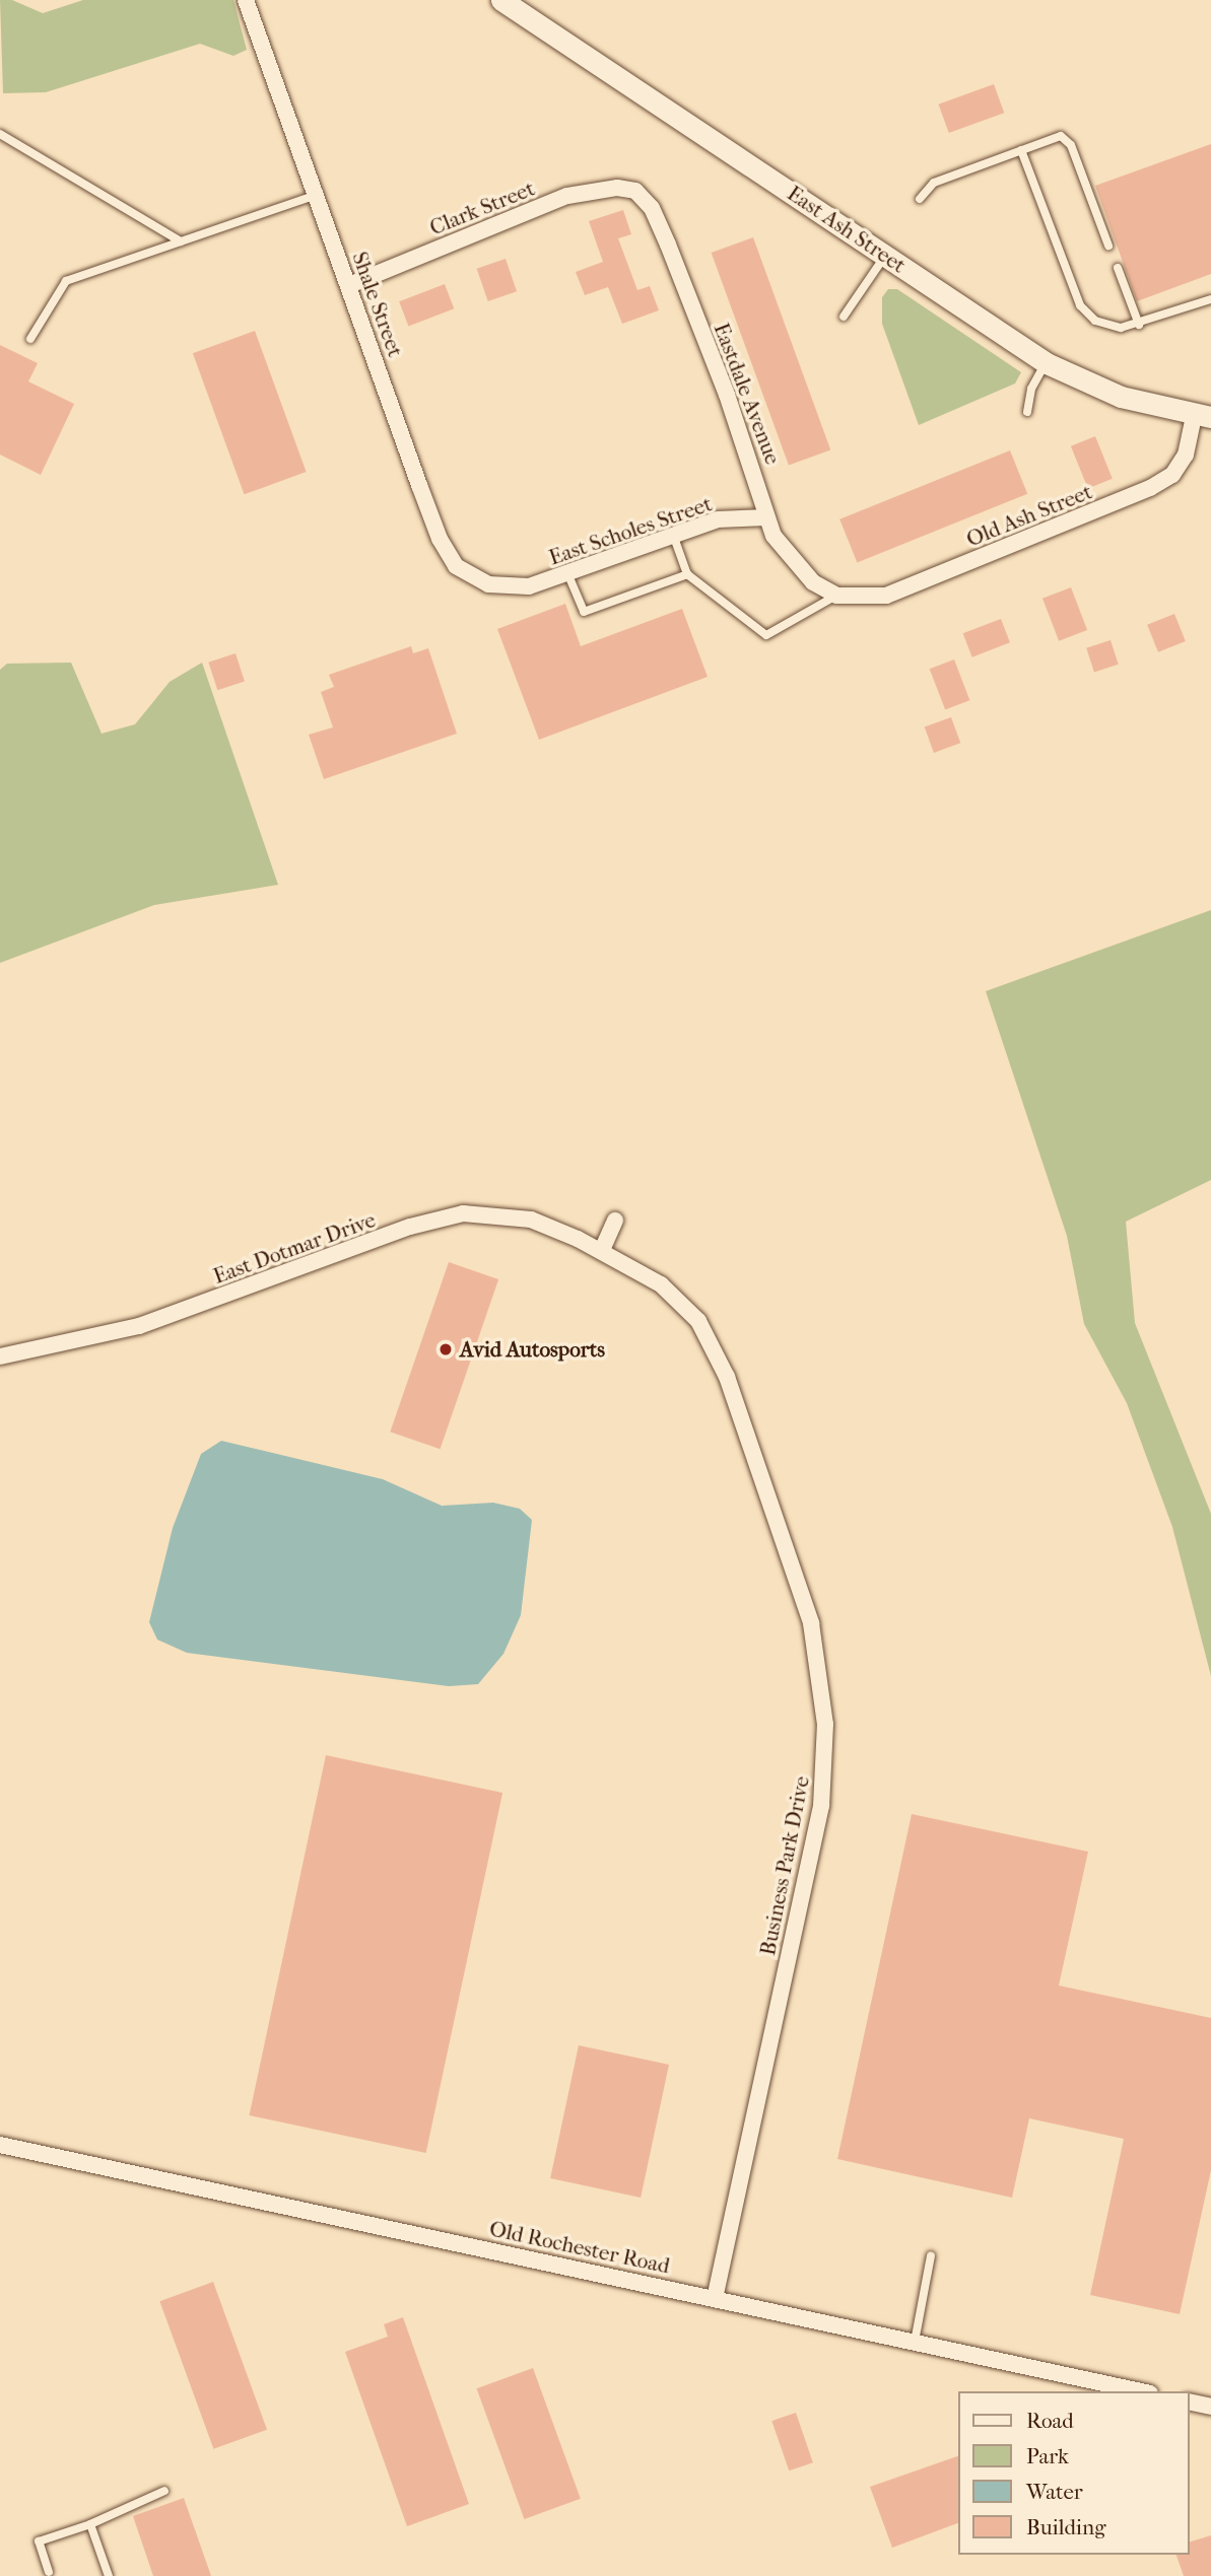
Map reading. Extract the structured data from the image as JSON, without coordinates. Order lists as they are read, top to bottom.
{
  "streets": {
    "street": [
      "Clark Street",
      "East Ash Street",
      "Shale Street",
      "Eastdale Avenue",
      "Old Ash Street",
      "East Scholes Street",
      "East Dotmar Drive",
      "Business Park Drive",
      "Old Rochester Road"
    ]
  },
  "crossings": [
    ["Clark Street", "Shale Street"],
    ["Clark Street", "Eastdale Avenue"],
    ["East Ash Street", "Old Ash Street"],
    ["Shale Street", "East Scholes Street"],
    ["Eastdale Avenue", "Old Ash Street"],
    ["Eastdale Avenue", "East Scholes Street"],
    ["East Dotmar Drive", "Business Park Drive"],
    ["Business Park Drive", "Old Rochester Road"]
  ],
  "places": ["Avid Autosports"],
  "legend": [
    "Road",
    "Park",
    "Water",
    "Building"
  ]
}
